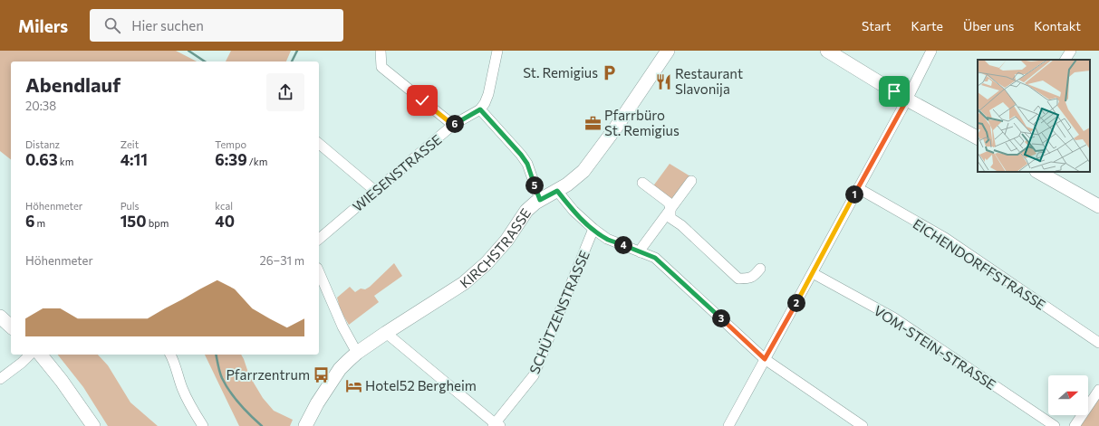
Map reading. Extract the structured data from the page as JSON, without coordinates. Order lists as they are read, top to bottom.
{
  "streets": {
    "main road": ["KIRCHSTRASSE"],
    "street": [
      "WIESENSTRASSE",
      "EICHENDORFFSTRASSE",
      "SCHÜTZENSTRASSE",
      "VOM-STEIN-STRASSE"
    ]
  },
  "places": {
    "parking": ["St. Remigius"],
    "restaurant": ["Restaurant Slavonija"],
    "office": ["Pfarrbüro St. Remigius"],
    "bus stop": ["Pfarrzentrum"],
    "hotel": ["Hotel52 Bergheim"]
  },
  "north": "right",
  "page": {
    "header": "Milers",
    "search": "Hier suchen",
    "nav": [
      "Start",
      "Karte",
      "Über uns",
      "Kontakt"
    ],
    "heading": ["Abendlauf", "20:38"],
    "pins": [
      "6",
      "5",
      "1",
      "4",
      "2",
      "3"
    ],
    "stats": [
      ["Distanz", "0.63 km"],
      ["Zeit", "4:11"],
      ["Tempo", "6:39 /km"],
      ["Höhenmeter", "6 m"],
      ["Puls", "150 bpm"],
      ["kcal", "40"]
    ],
    "chart": ["Höhenmeter", "26–31 m"]
  }
}
